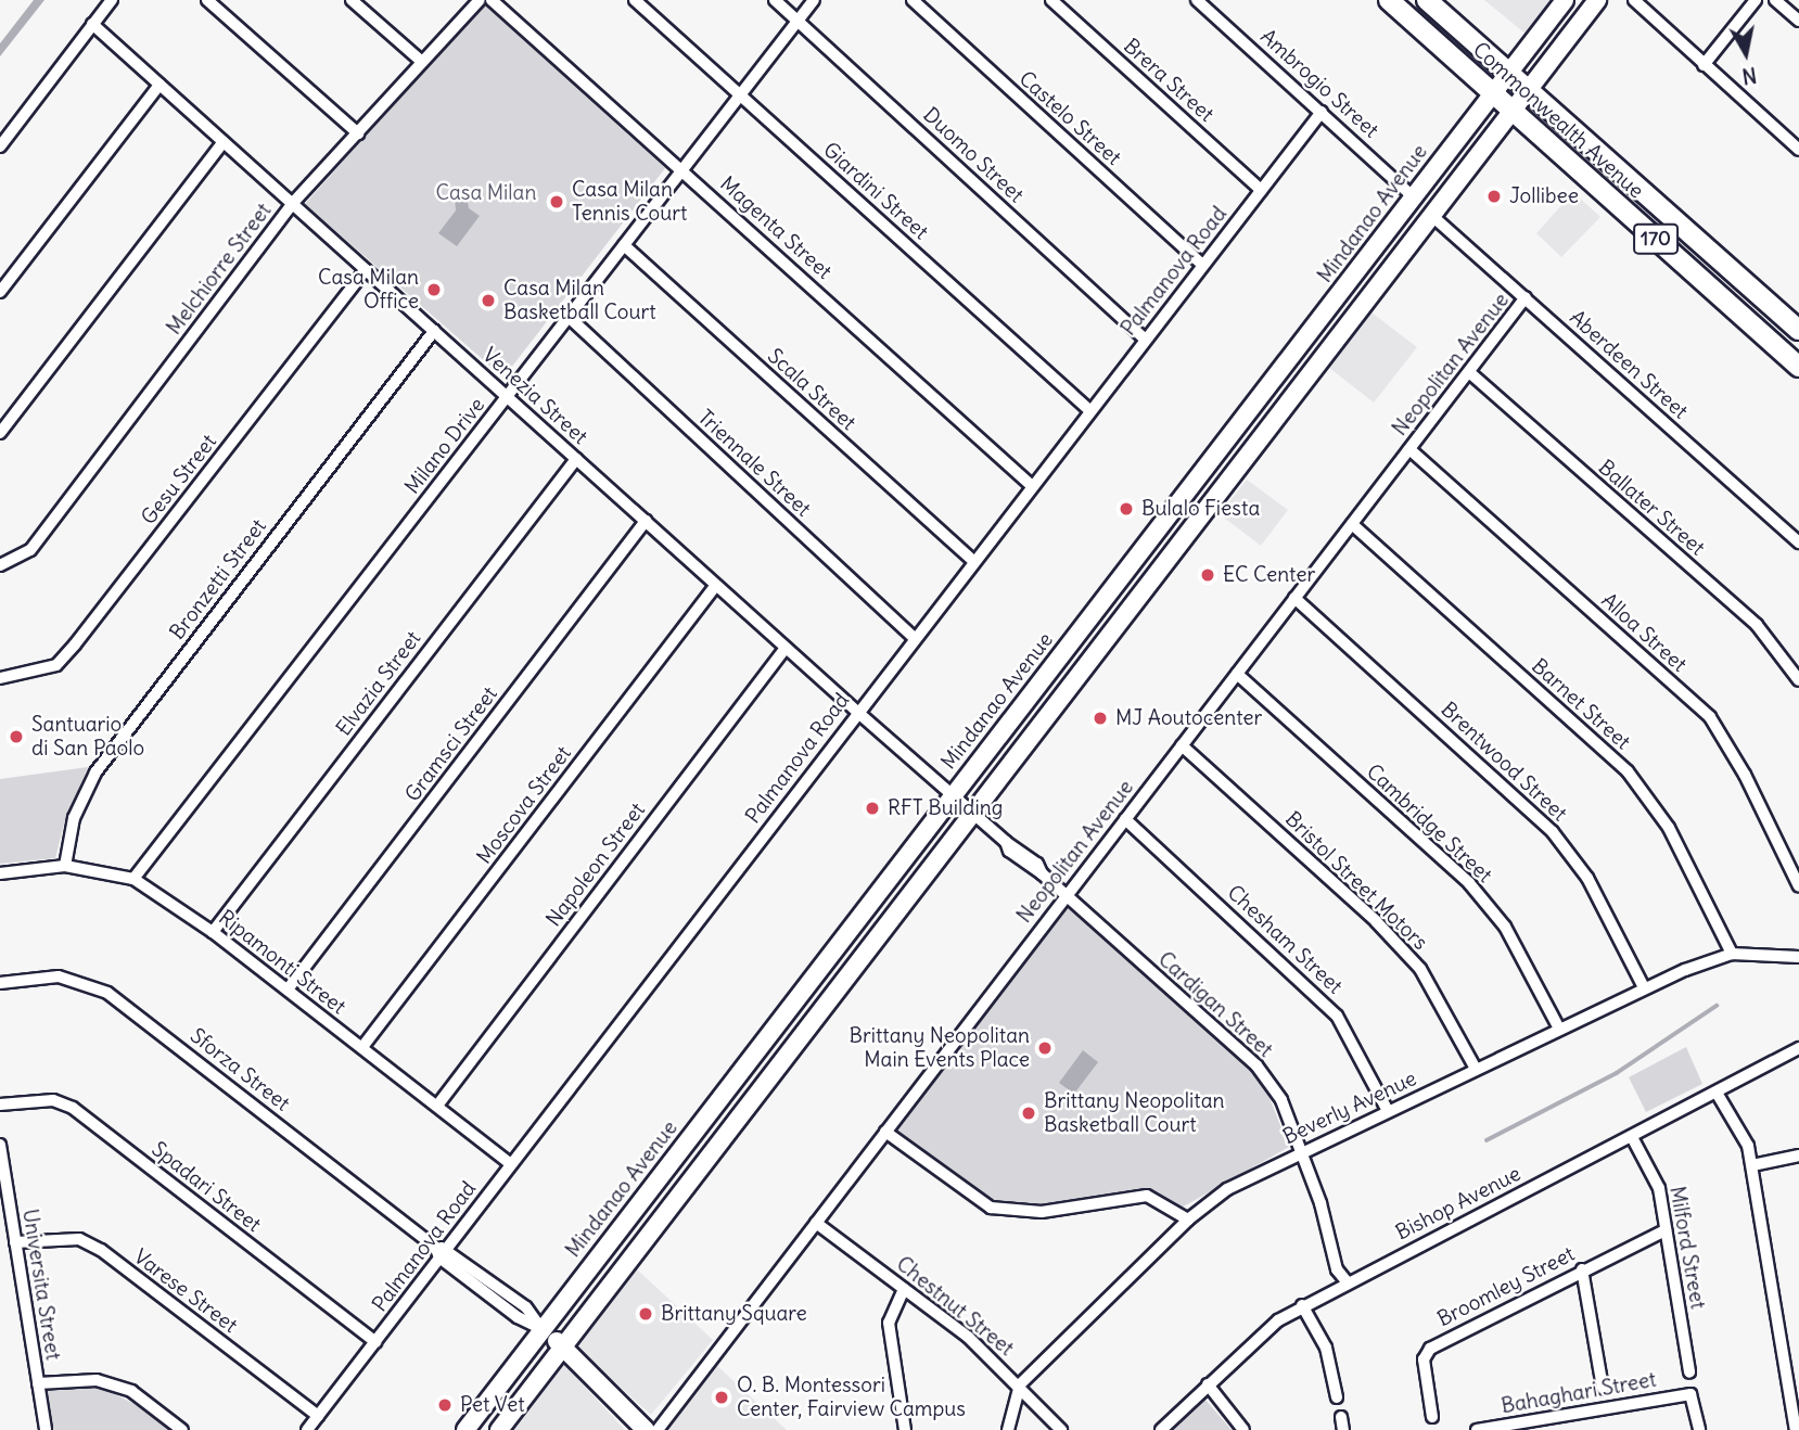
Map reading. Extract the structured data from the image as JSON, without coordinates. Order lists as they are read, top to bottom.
{
  "streets": {
    "main road": ["Commonwealth Avenue", "Mindanao Avenue", "170"],
    "street": [
      "Brera Street",
      "Ambrogio Street",
      "Castelo Street",
      "Duomo Street",
      "Giardini Street",
      "Magenta Street",
      "Melchiorre Street",
      "Palmanova Road",
      "Neopolitan Avenue",
      "Aberdeen Street",
      "Scala Street",
      "Venezia Street",
      "Milano Drive",
      "Triennale Street",
      "Gesu Street",
      "Ballater Street",
      "Bronzetti Street",
      "Alloa Street",
      "Elvazia Street",
      "Barnet Street",
      "Gramsci Street",
      "Brentwood Street",
      "Moscova Street",
      "Cambridge Street",
      "Napoleon Street",
      "Bristol Street Motors",
      "Chesham Street",
      "Ripamonti Street",
      "Cardigan Street",
      "Sforza Street",
      "Beverly Avenue",
      "Spadari Street",
      "Bishop Avenue",
      "Milford Street",
      "Universita Street",
      "Broomley Street",
      "Varese Street",
      "Chestnut Street",
      "Bahaghari Street"
    ]
  },
  "crossings": [
    ["Brera Street", "Palmanova Road"],
    ["Ambrogio Street", "Mindanao Avenue"],
    ["Ambrogio Street", "Palmanova Road"],
    ["Castelo Street", "Palmanova Road"],
    ["Commonwealth Avenue", "Mindanao Avenue"],
    ["Duomo Street", "Palmanova Road"],
    ["Duomo Street", "Milano Drive"],
    ["Giardini Street", "Palmanova Road"],
    ["Giardini Street", "Milano Drive"],
    ["Mindanao Avenue", "Venezia Street"],
    ["Mindanao Avenue", "Cardigan Street"],
    ["Mindanao Avenue", "Sforza Street"],
    ["Magenta Street", "Palmanova Road"],
    ["Magenta Street", "Milano Drive"],
    ["Melchiorre Street", "Venezia Street"],
    ["Palmanova Road", "Scala Street"],
    ["Palmanova Road", "Venezia Street"],
    ["Palmanova Road", "Triennale Street"],
    ["Palmanova Road", "Ripamonti Street"],
    ["Palmanova Road", "Sforza Street"],
    ["Palmanova Road", "Spadari Street"],
    ["Palmanova Road", "Varese Street"],
    ["Neopolitan Avenue", "Aberdeen Street"],
    ["Neopolitan Avenue", "Ballater Street"],
    ["Neopolitan Avenue", "Alloa Street"],
    ["Neopolitan Avenue", "Barnet Street"],
    ["Neopolitan Avenue", "Brentwood Street"],
    ["Neopolitan Avenue", "Cambridge Street"],
    ["Neopolitan Avenue", "Bristol Street Motors"],
    ["Neopolitan Avenue", "Chesham Street"],
    ["Neopolitan Avenue", "Cardigan Street"],
    ["Neopolitan Avenue", "Chestnut Street"],
    ["Scala Street", "Milano Drive"],
    ["Venezia Street", "Milano Drive"],
    ["Venezia Street", "Gesu Street"],
    ["Venezia Street", "Bronzetti Street"],
    ["Venezia Street", "Elvazia Street"],
    ["Venezia Street", "Gramsci Street"],
    ["Venezia Street", "Moscova Street"],
    ["Venezia Street", "Napoleon Street"],
    ["Venezia Street", "Cardigan Street"],
    ["Milano Drive", "Triennale Street"],
    ["Milano Drive", "Ripamonti Street"],
    ["Bronzetti Street", "Ripamonti Street"],
    ["Elvazia Street", "Ripamonti Street"],
    ["Barnet Street", "Beverly Avenue"],
    ["Gramsci Street", "Ripamonti Street"],
    ["Brentwood Street", "Beverly Avenue"],
    ["Moscova Street", "Ripamonti Street"],
    ["Cambridge Street", "Beverly Avenue"],
    ["Napoleon Street", "Ripamonti Street"],
    ["Bristol Street Motors", "Beverly Avenue"],
    ["Chesham Street", "Beverly Avenue"],
    ["Cardigan Street", "Beverly Avenue"],
    ["Cardigan Street", "Bishop Avenue"],
    ["Beverly Avenue", "Chestnut Street"],
    ["Bishop Avenue", "Milford Street"],
    ["Milford Street", "Broomley Street"],
    ["Universita Street", "Varese Street"]
  ],
  "parks": ["Casa Milan"],
  "places": [
    "Jollibee",
    "Casa Milan Tennis Court",
    "Casa Milan Office",
    "Casa Milan Basketball Court",
    "Bulalo Fiesta",
    "EC Center",
    "MJ Aoutocenter",
    "Santuario di San Paolo",
    "RFT Building",
    "Brittany Neopolitan Main Events Place",
    "Brittany Neopolitan Basketball Court",
    "Brittany Square",
    "O. B. Montessori Center, Fairview Campus",
    "Pet Vet"
  ],
  "north": "bottom"
}
